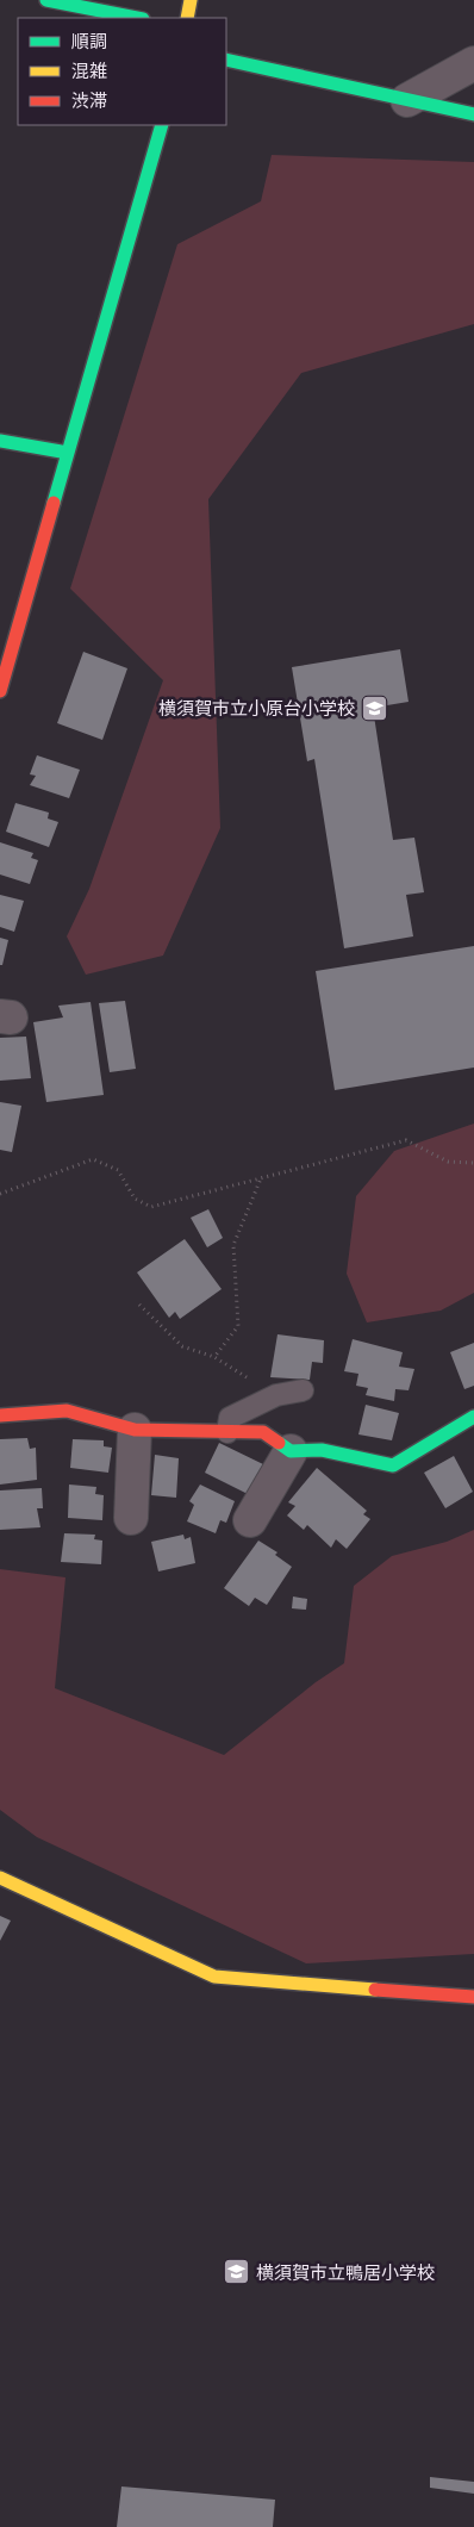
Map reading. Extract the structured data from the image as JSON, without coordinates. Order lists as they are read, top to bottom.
{
  "places": {
    "school or university": ["横須賀市立小原台小学校", "横須賀市立鴨居小学校"]
  },
  "legend": ["順調", "混雑", "渋滞"]
}
